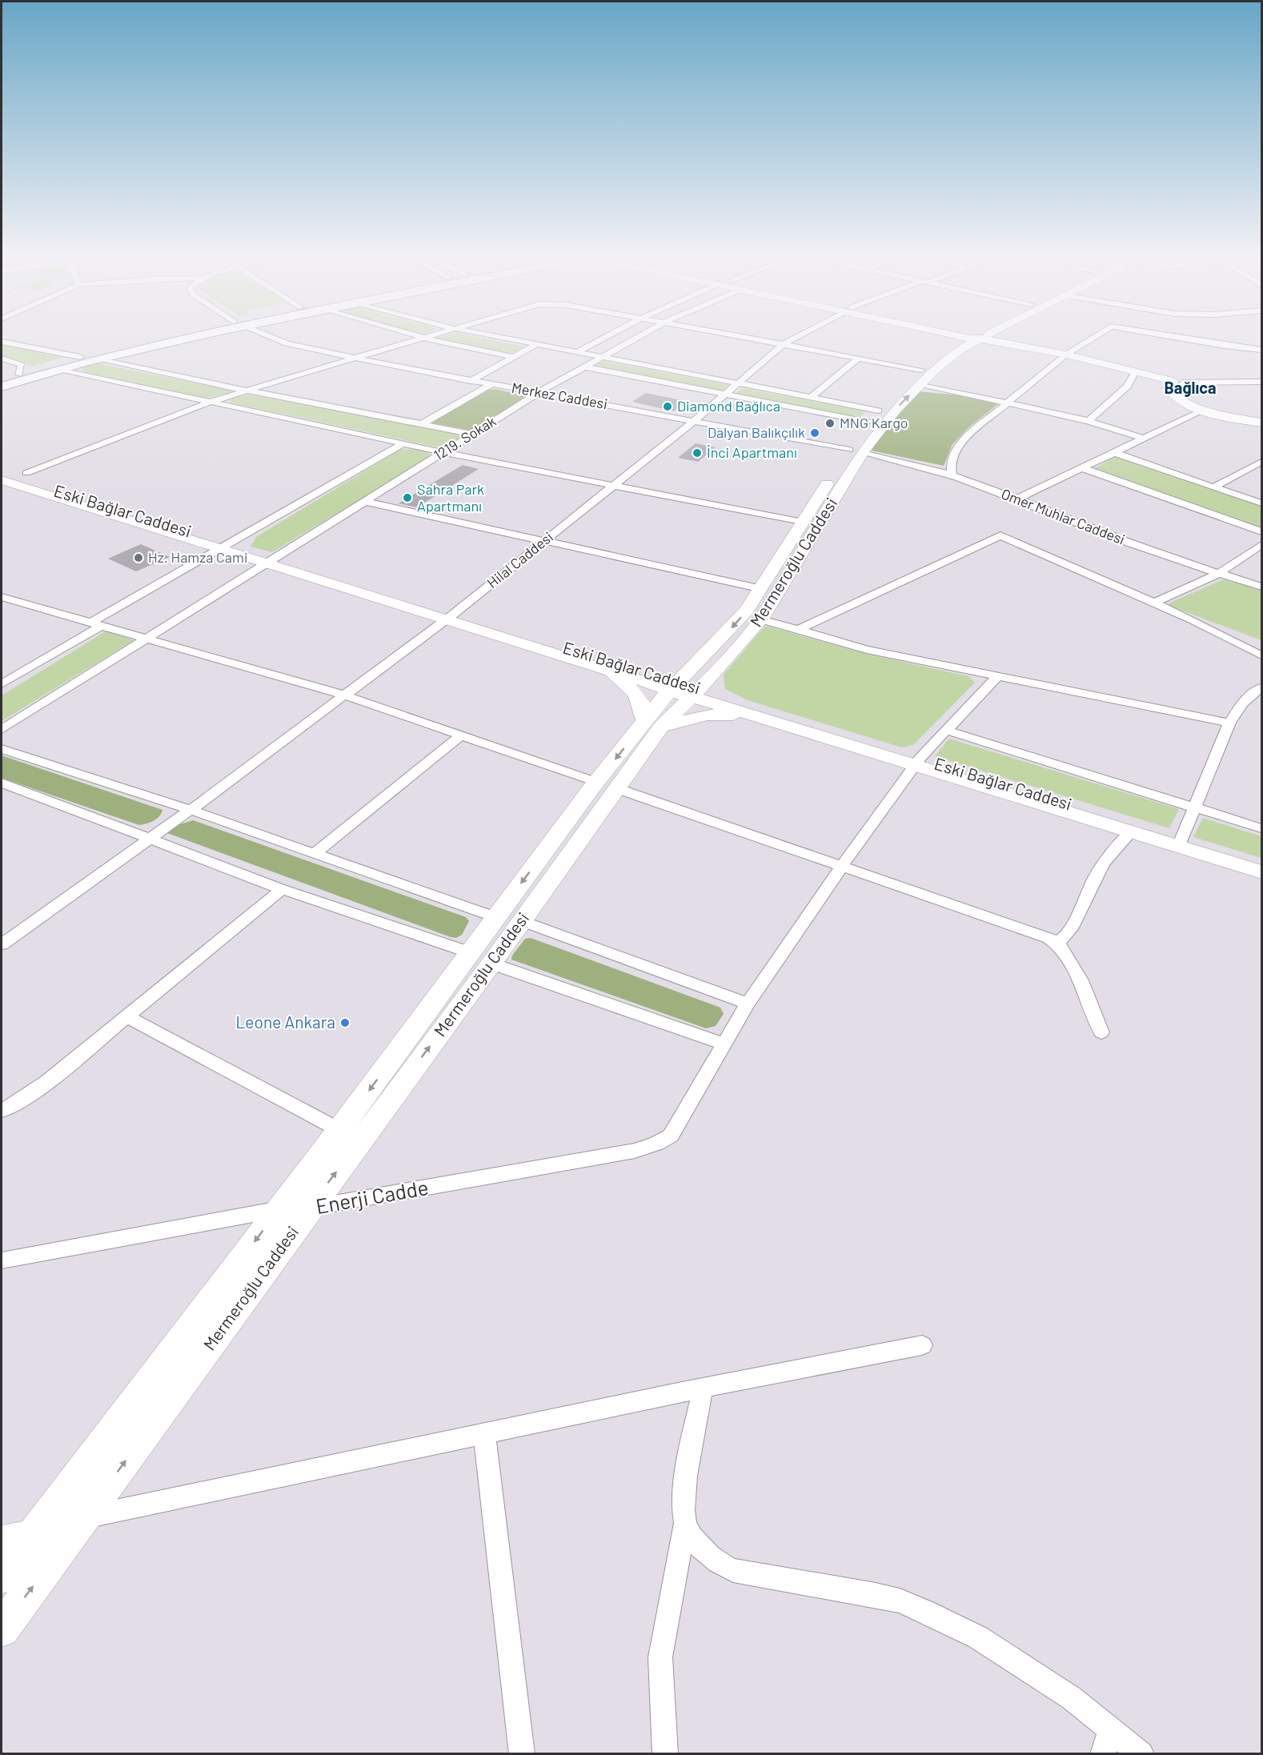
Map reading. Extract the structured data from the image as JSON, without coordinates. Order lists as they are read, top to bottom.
{
  "streets": {
    "main road": ["Eski Bağlar Caddesi", "Mermeroğlu Caddesi"],
    "street": [
      "Merkez Caddesi",
      "1219. Sokak",
      "Omer Muhlar Caddesi",
      "Hilal Caddesi",
      "Enerji Cadde"
    ]
  },
  "crossings": [
    ["Merkez Caddesi", "1219. Sokak"],
    ["Merkez Caddesi", "Omer Muhlar Caddesi"],
    ["Merkez Caddesi", "Hilal Caddesi"],
    ["Merkez Caddesi", "Mermeroğlu Caddesi"],
    ["1219. Sokak", "Eski Bağlar Caddesi"],
    ["Eski Bağlar Caddesi", "Hilal Caddesi"],
    ["Eski Bağlar Caddesi", "Mermeroğlu Caddesi"],
    ["Omer Muhlar Caddesi", "Mermeroğlu Caddesi"],
    ["Mermeroğlu Caddesi", "Enerji Cadde"]
  ],
  "districts": ["Bağlıca"],
  "places": [
    "Diamond Bağlıca",
    "MNG Kargo",
    "Dalyan Balıkçılık",
    "İnci Apartmanı",
    "Sahra Park Apartmanı",
    "Hz. Hamza Cami",
    "Leone Ankara"
  ]
}
